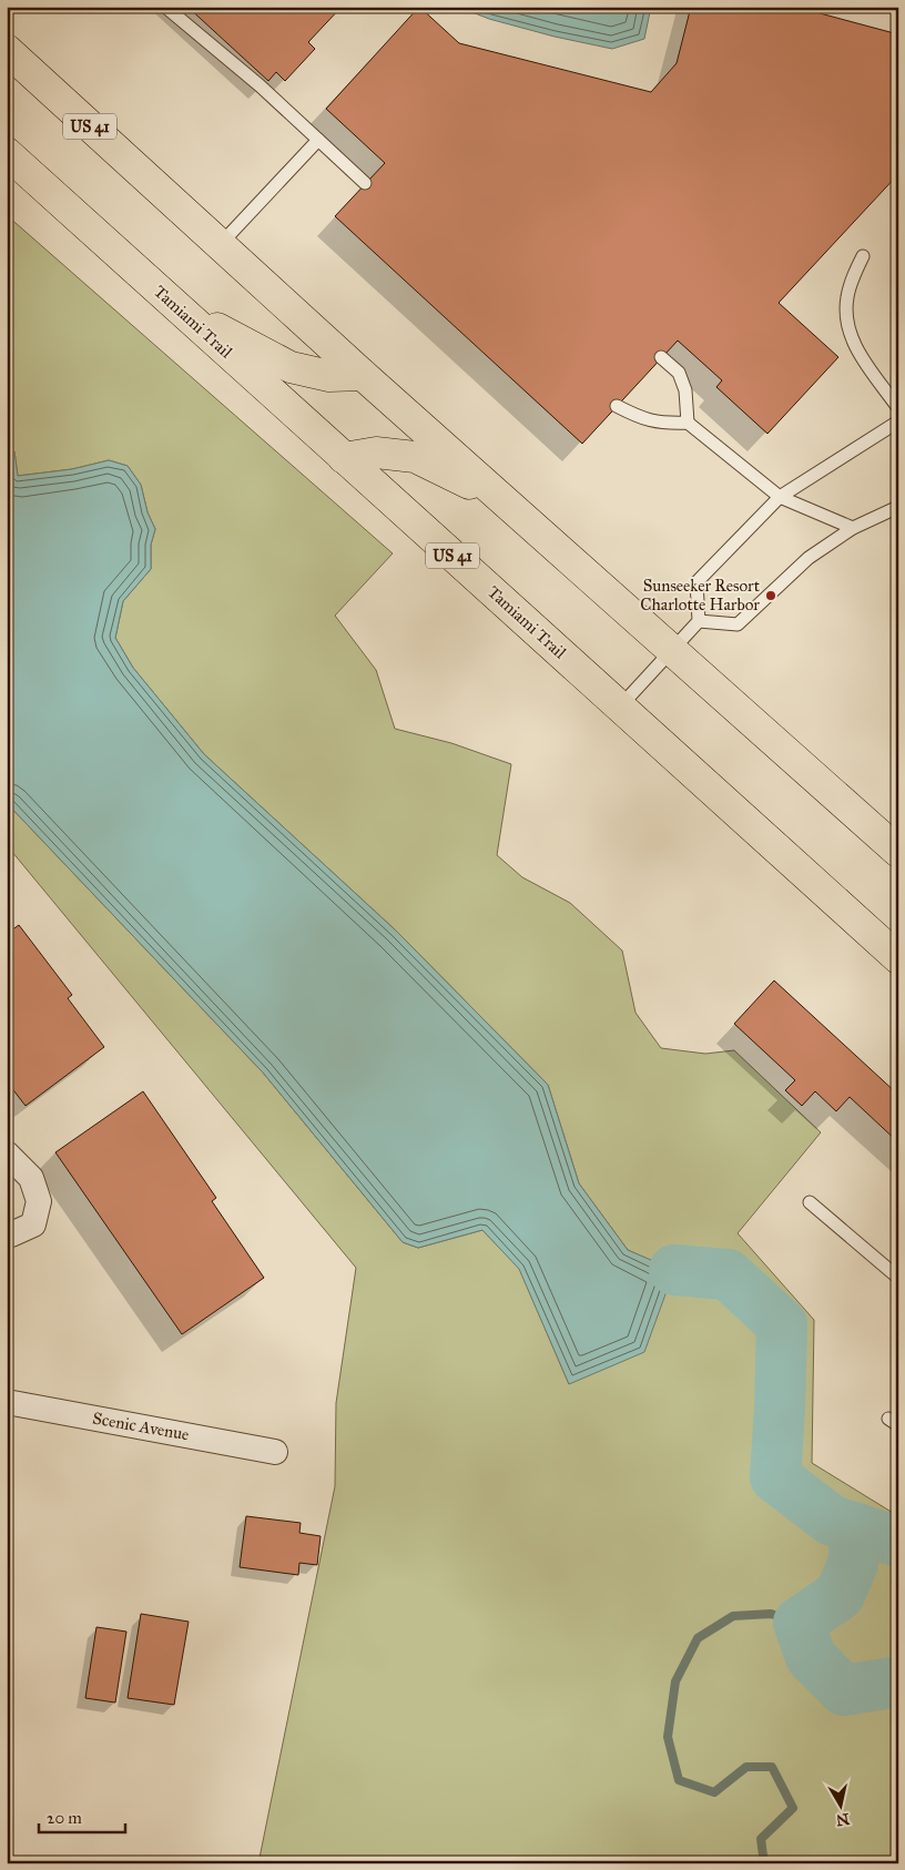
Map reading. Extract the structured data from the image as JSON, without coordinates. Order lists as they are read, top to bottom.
{
  "streets": {
    "main road": ["US 41", "Tamiami Trail"],
    "street": ["Scenic Avenue"]
  },
  "places": ["Sunseeker Resort Charlotte Harbor"],
  "scale_bar": "20 m",
  "north": "bottom"
}
